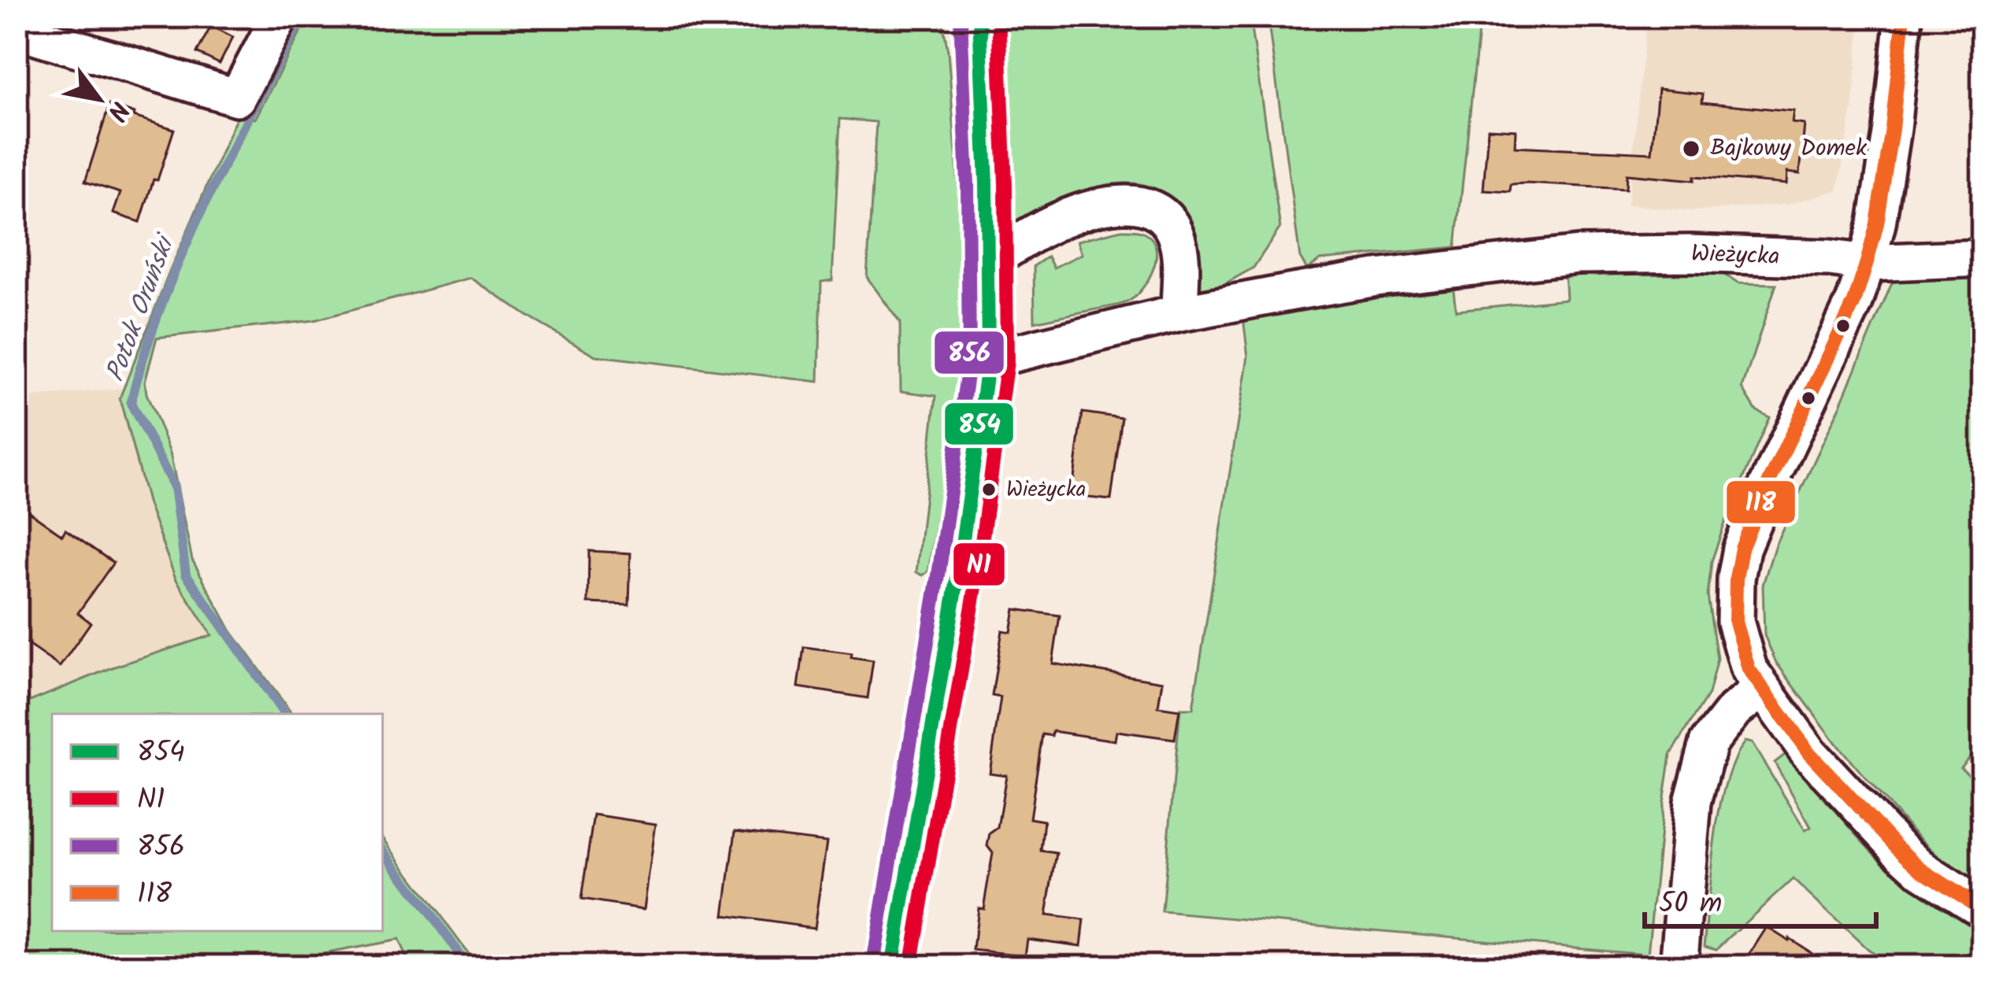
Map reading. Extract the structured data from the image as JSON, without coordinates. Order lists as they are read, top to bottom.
{
  "streets": {
    "street": ["Wieżycka"]
  },
  "water": ["Potok Oruński"],
  "places": ["Bajkowy Domek", "Wieżycka"],
  "lines": [
    "transit line 854",
    "transit line N1",
    "transit line 118",
    "transit line 856"
  ],
  "legend": [
    "854",
    "N1",
    "856",
    "118"
  ],
  "scale_bar": "50 m",
  "north": "bottom right"
}
